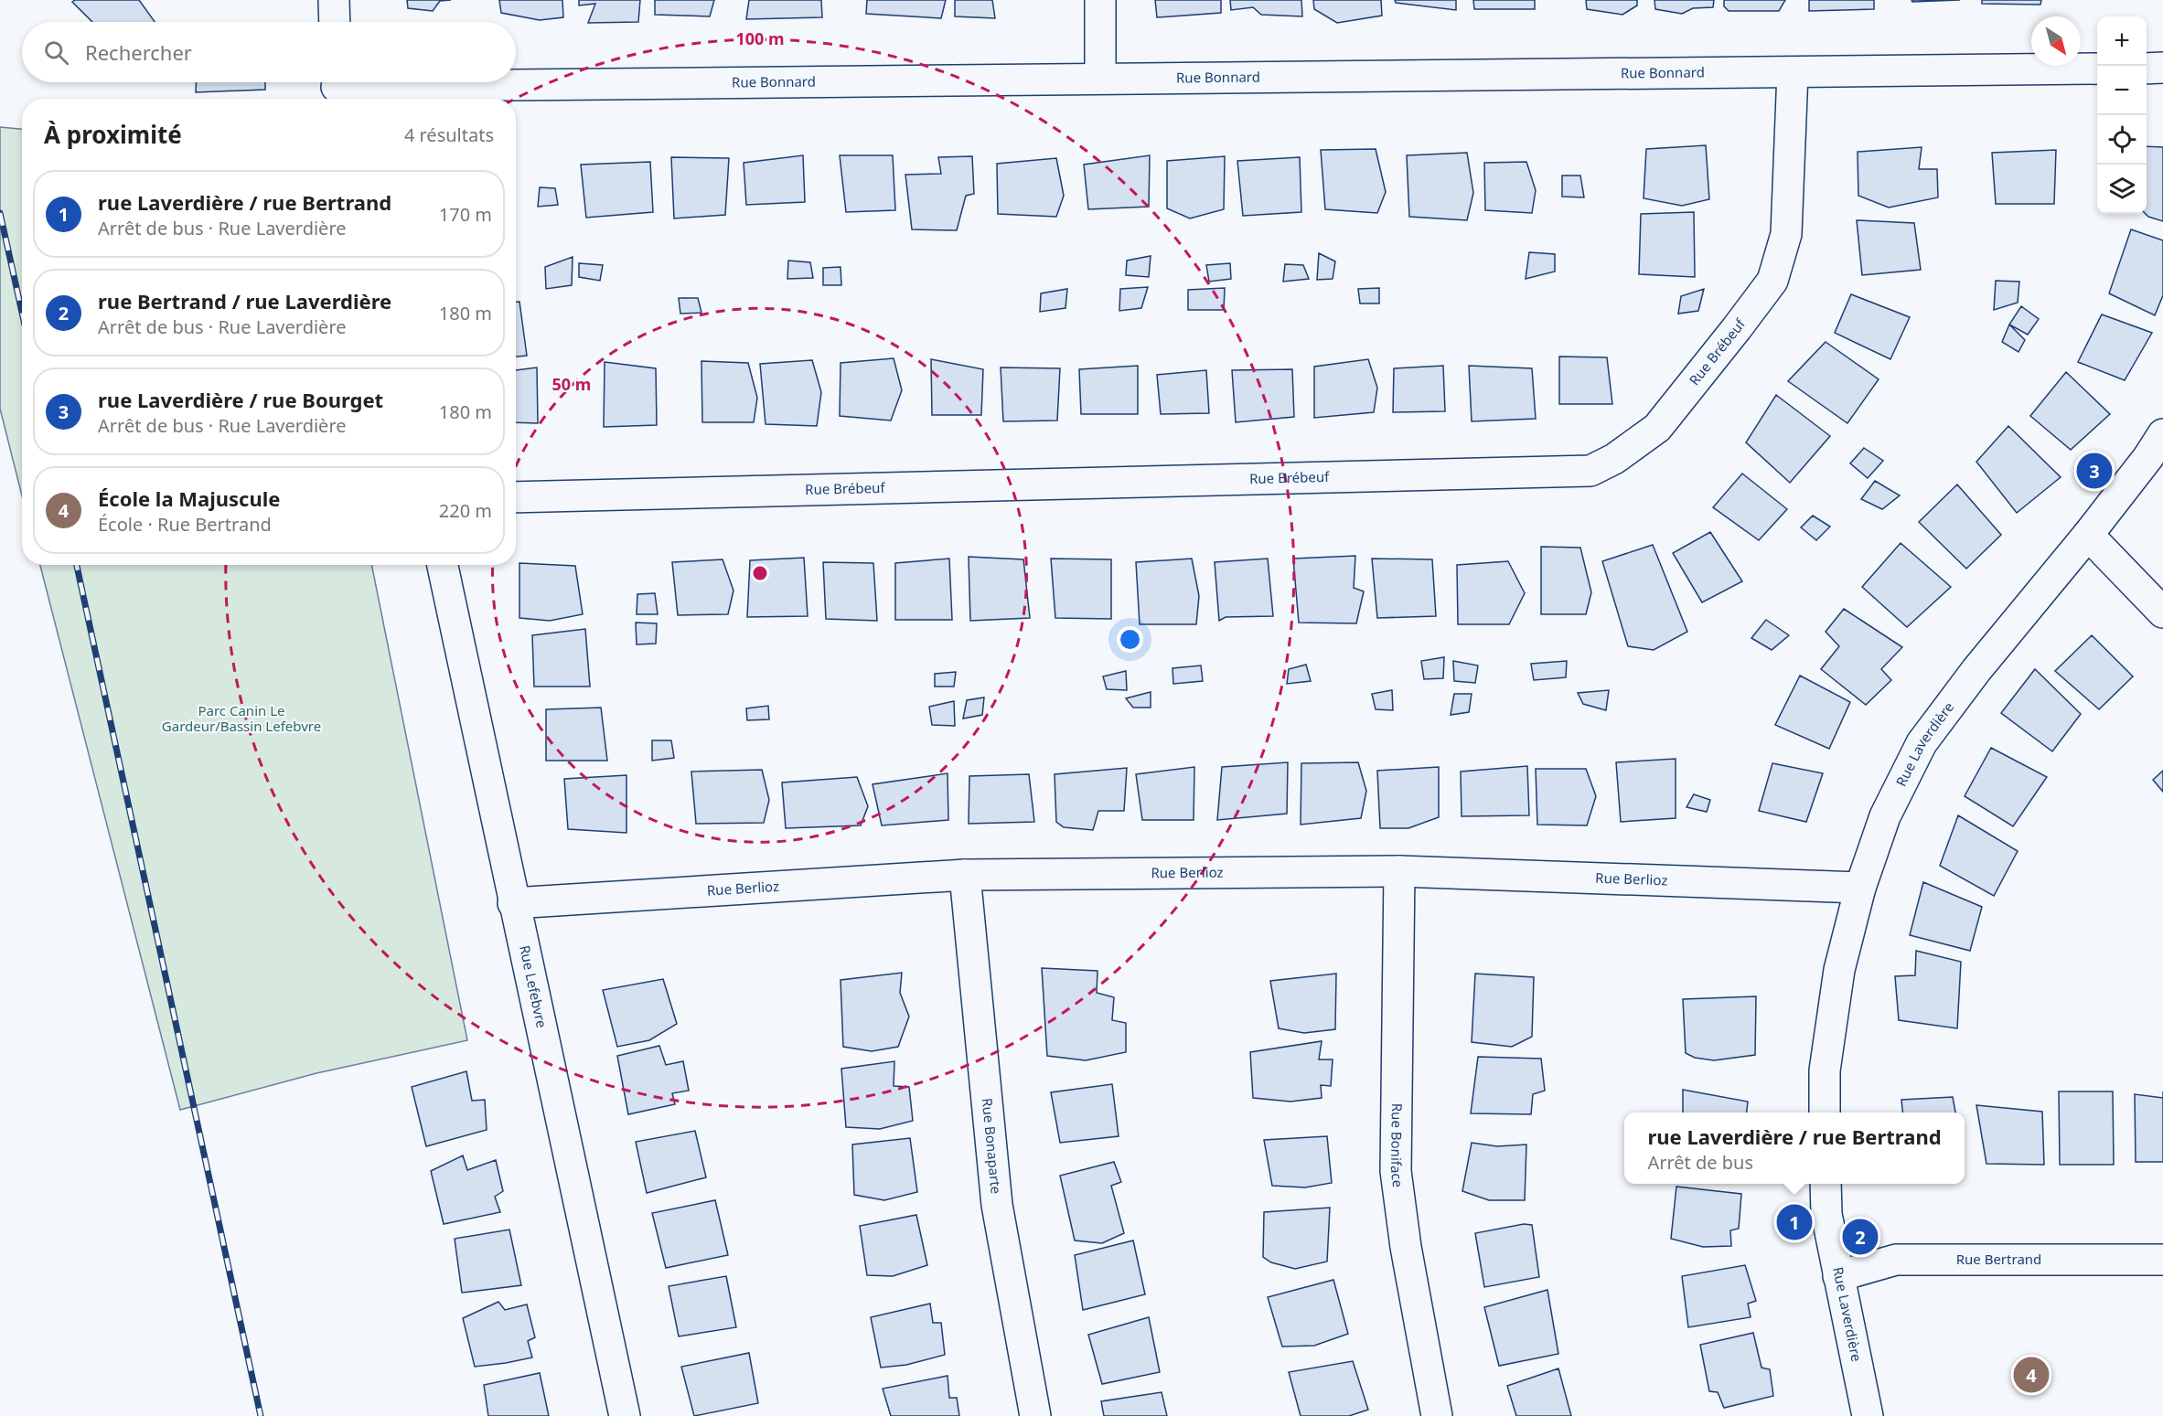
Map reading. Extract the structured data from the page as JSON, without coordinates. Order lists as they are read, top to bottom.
{
  "streets": {
    "street": [
      "Rue Bonnard",
      "Rue Brébeuf",
      "Rue Laverdière",
      "Rue Berlioz",
      "Rue Lefebvre",
      "Rue Boniface",
      "Rue Bonaparte",
      "Rue Bertrand"
    ]
  },
  "crossings": [
    ["Rue Bonnard", "Rue Brébeuf"],
    ["Rue Laverdière", "Rue Berlioz"],
    ["Rue Laverdière", "Rue Bertrand"],
    ["Rue Berlioz", "Rue Lefebvre"],
    ["Rue Berlioz", "Rue Boniface"],
    ["Rue Berlioz", "Rue Bonaparte"]
  ],
  "parks": ["Parc Canin Le Gardeur/Bassin Lefebvre"],
  "north": "bottom right",
  "page": {
    "map_buttons": ["+", "−"],
    "search": "Rechercher",
    "heading": ["À proximité", "4 résultats"],
    "list": [
      {
        "mark": "1",
        "name": "rue Laverdière / rue Bertrand",
        "note": "Arrêt de bus · Rue Laverdière",
        "value": "170 m"
      },
      {
        "mark": "2",
        "name": "rue Bertrand / rue Laverdière",
        "note": "Arrêt de bus · Rue Laverdière",
        "value": "180 m"
      },
      {
        "mark": "3",
        "name": "rue Laverdière / rue Bourget",
        "note": "Arrêt de bus · Rue Laverdière",
        "value": "180 m"
      },
      {
        "mark": "4",
        "name": "École la Majuscule",
        "note": "École · Rue Bertrand",
        "value": "220 m"
      }
    ],
    "pins": [
      "3",
      "1",
      "2",
      "4"
    ],
    "popup": ["rue Laverdière / rue Bertrand", "Arrêt de bus"]
  },
  "rings": ["100 m", "50 m"]
}
